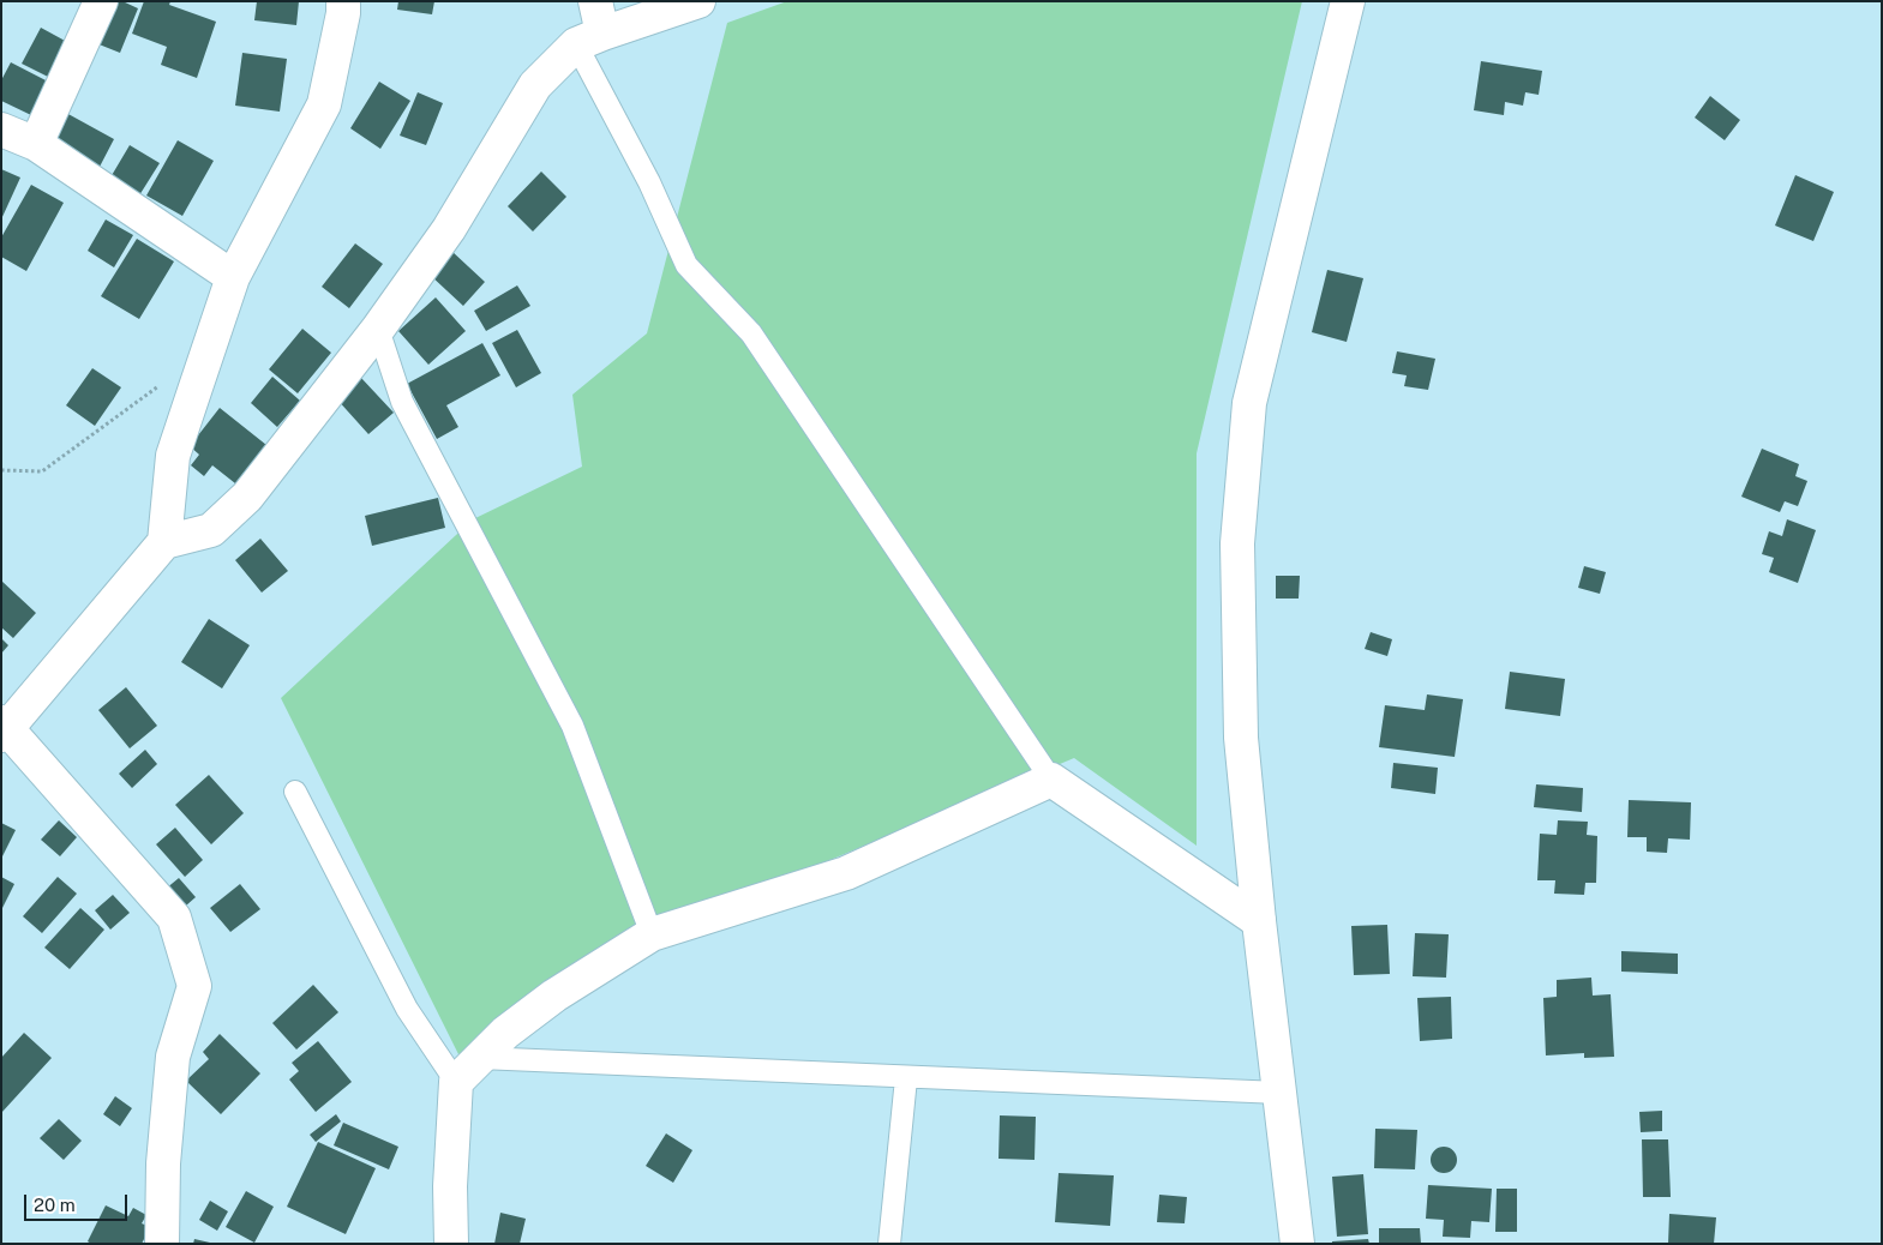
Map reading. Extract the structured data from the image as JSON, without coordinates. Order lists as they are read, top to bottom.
{
  "scale_bar": "20 m"
}
